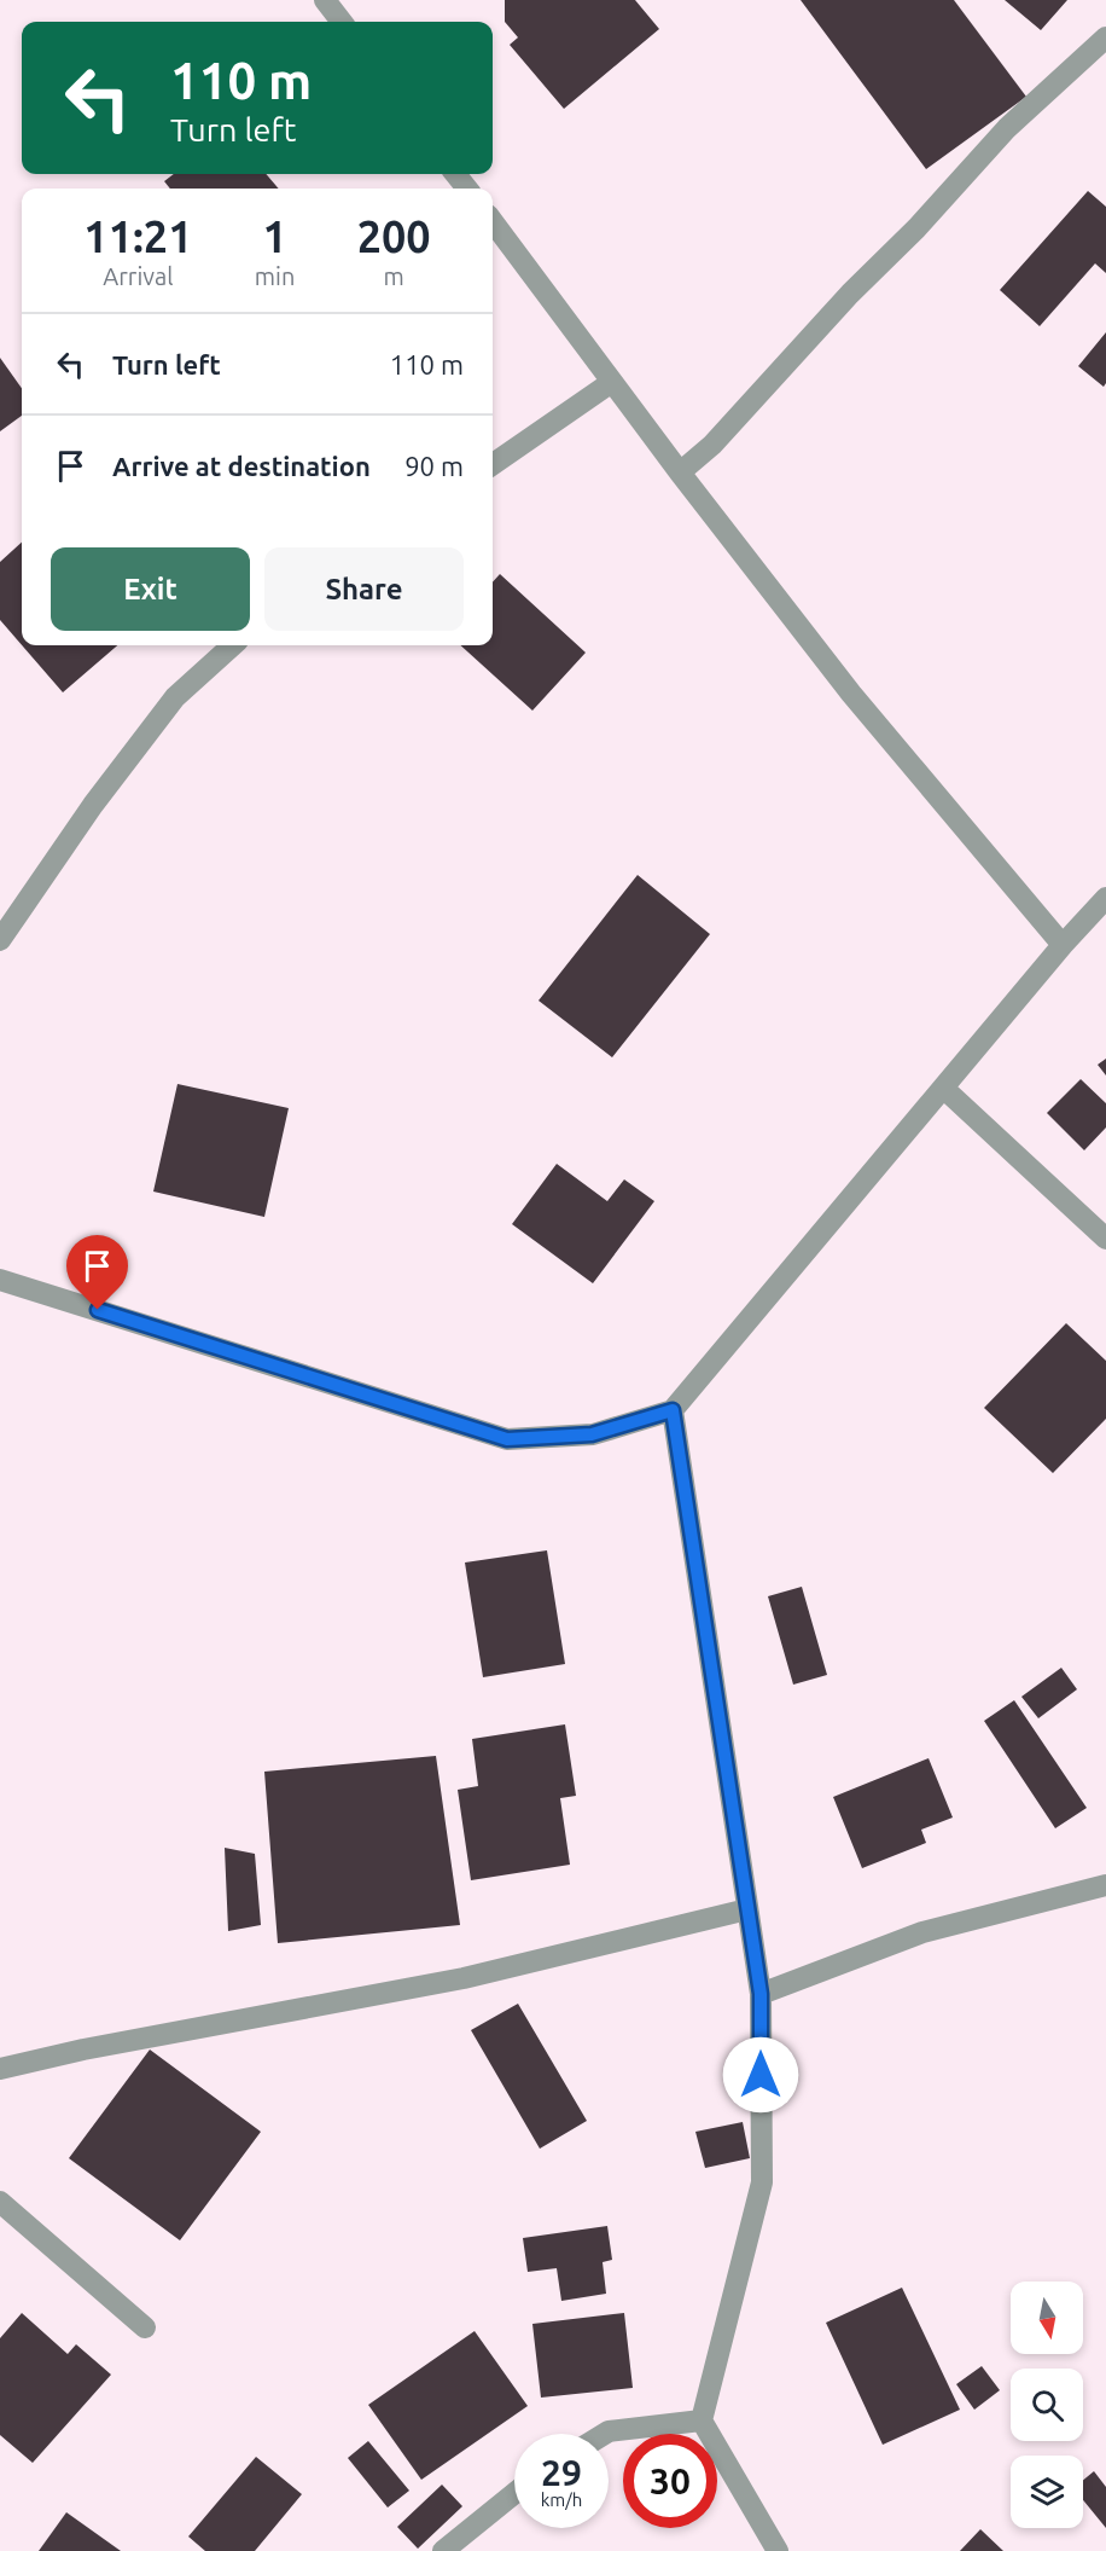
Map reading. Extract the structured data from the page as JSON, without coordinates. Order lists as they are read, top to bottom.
{
  "north": "bottom",
  "page": {
    "turn": ["110 m", "Turn left"],
    "eta": [
      "11:21",
      "Arrival",
      "1",
      "min",
      "200",
      "m"
    ],
    "list": [
      {
        "name": "Turn left",
        "value": "110 m"
      },
      {
        "name": "Arrive at destination",
        "value": "90 m"
      }
    ],
    "buttons": ["Exit", "Share"],
    "speed": "29 km/h",
    "limit": "30"
  }
}
